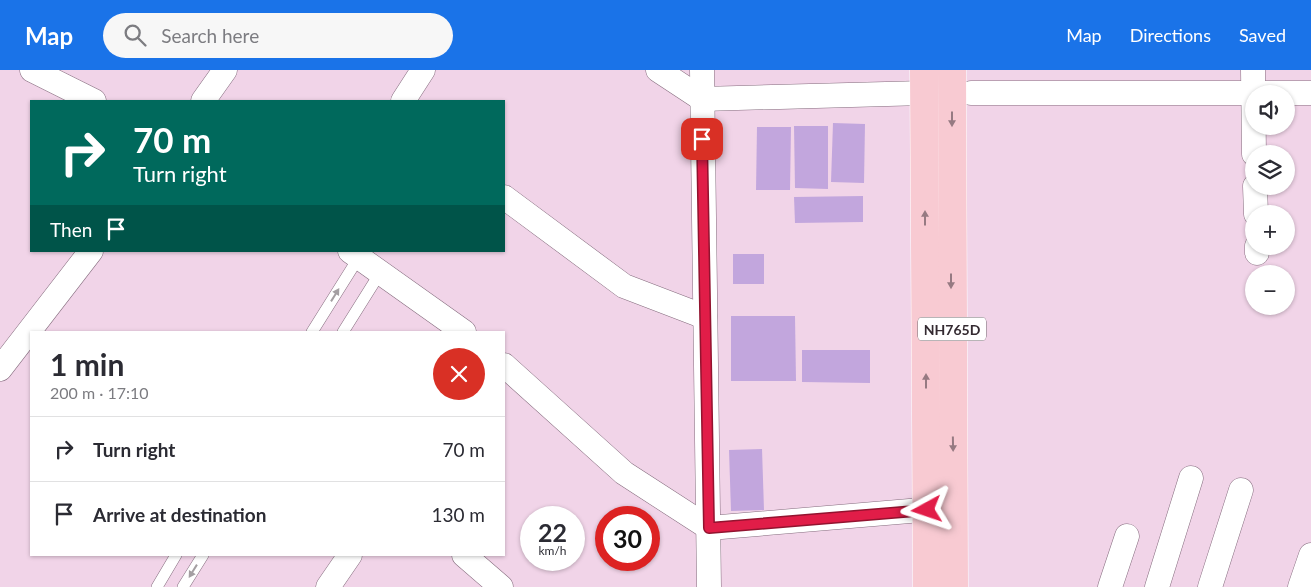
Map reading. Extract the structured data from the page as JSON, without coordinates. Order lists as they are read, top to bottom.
{
  "streets": {
    "highway": ["NH765D"]
  },
  "page": {
    "header": "Map",
    "search": "Search here",
    "nav": ["Map", "Directions", "Saved"],
    "map_buttons": ["+", "−"],
    "turn": ["70 m", "Turn right"],
    "then": "Then",
    "heading": ["1 min", "200 m · 17:10"],
    "list": [
      {
        "name": "Turn right",
        "value": "70 m"
      },
      {
        "name": "Arrive at destination",
        "value": "130 m"
      }
    ],
    "speed": "22 km/h",
    "limit": "30"
  }
}
